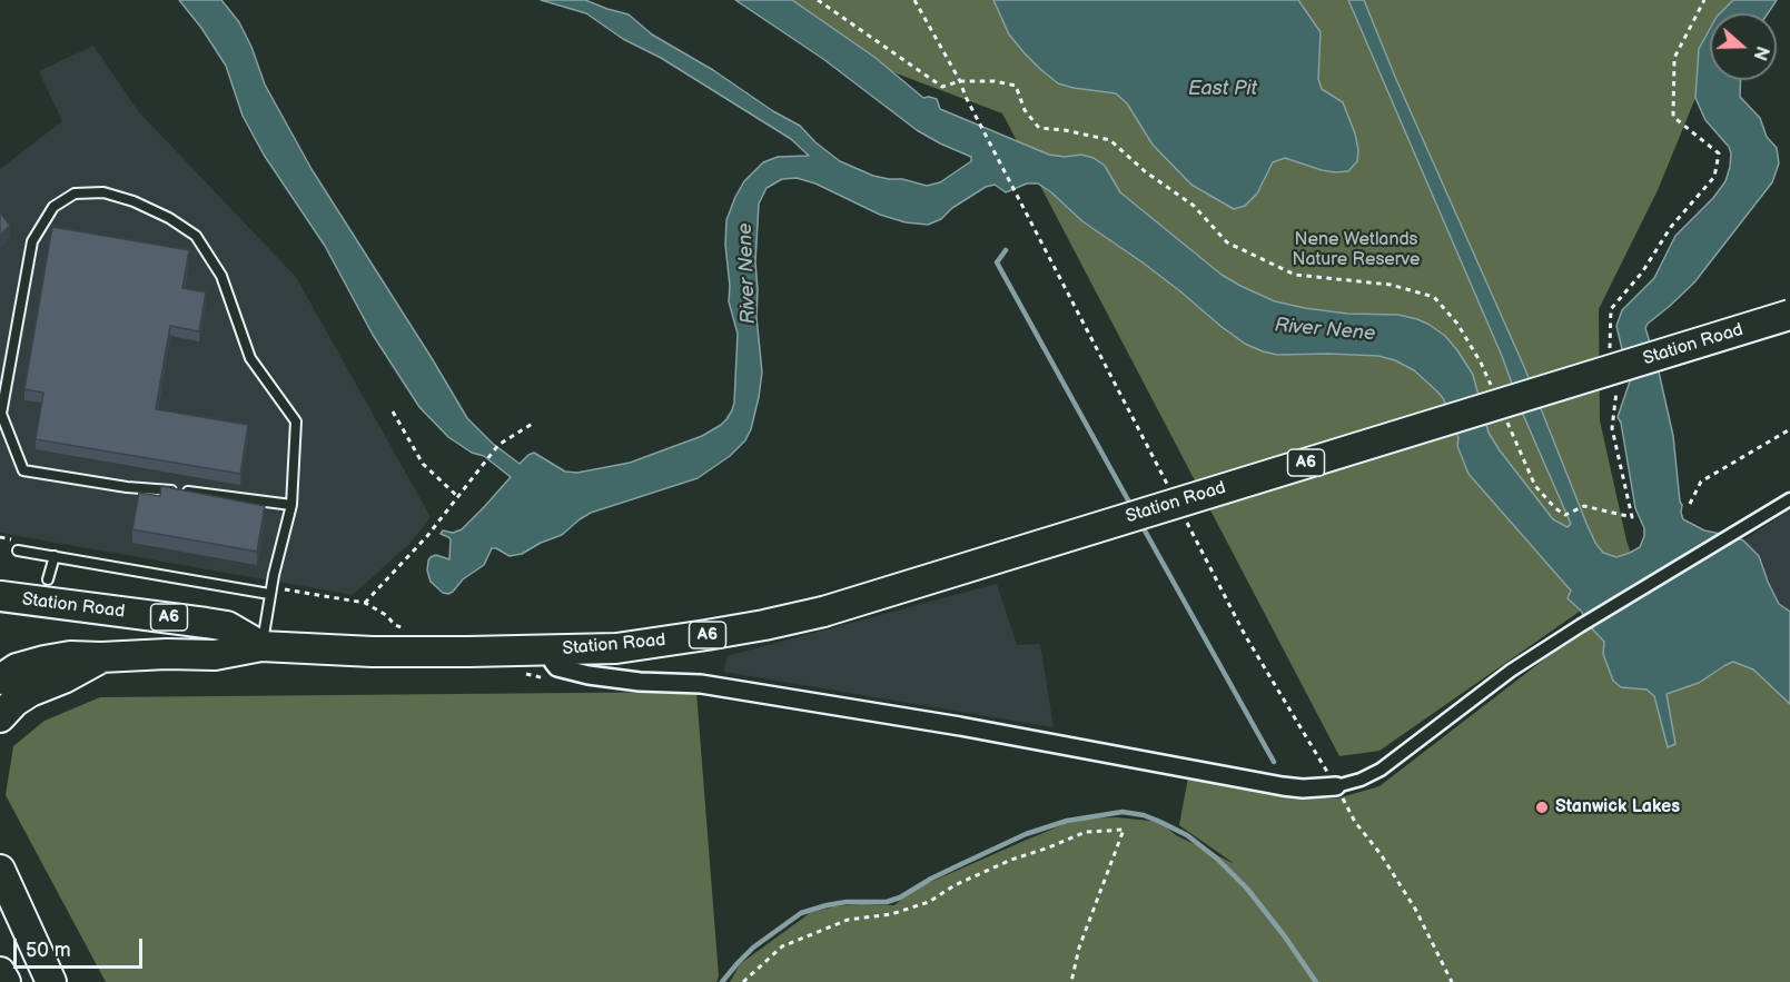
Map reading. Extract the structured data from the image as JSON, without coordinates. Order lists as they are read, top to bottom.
{
  "streets": {
    "highway": ["Station Road", "A6"]
  },
  "crossings": [
    ["Station Road", "A6"]
  ],
  "water": ["East Pit", "River Nene"],
  "parks": ["Nene Wetlands Nature Reserve"],
  "places": ["Stanwick Lakes"],
  "scale_bar": "50 m",
  "north": "right"
}
